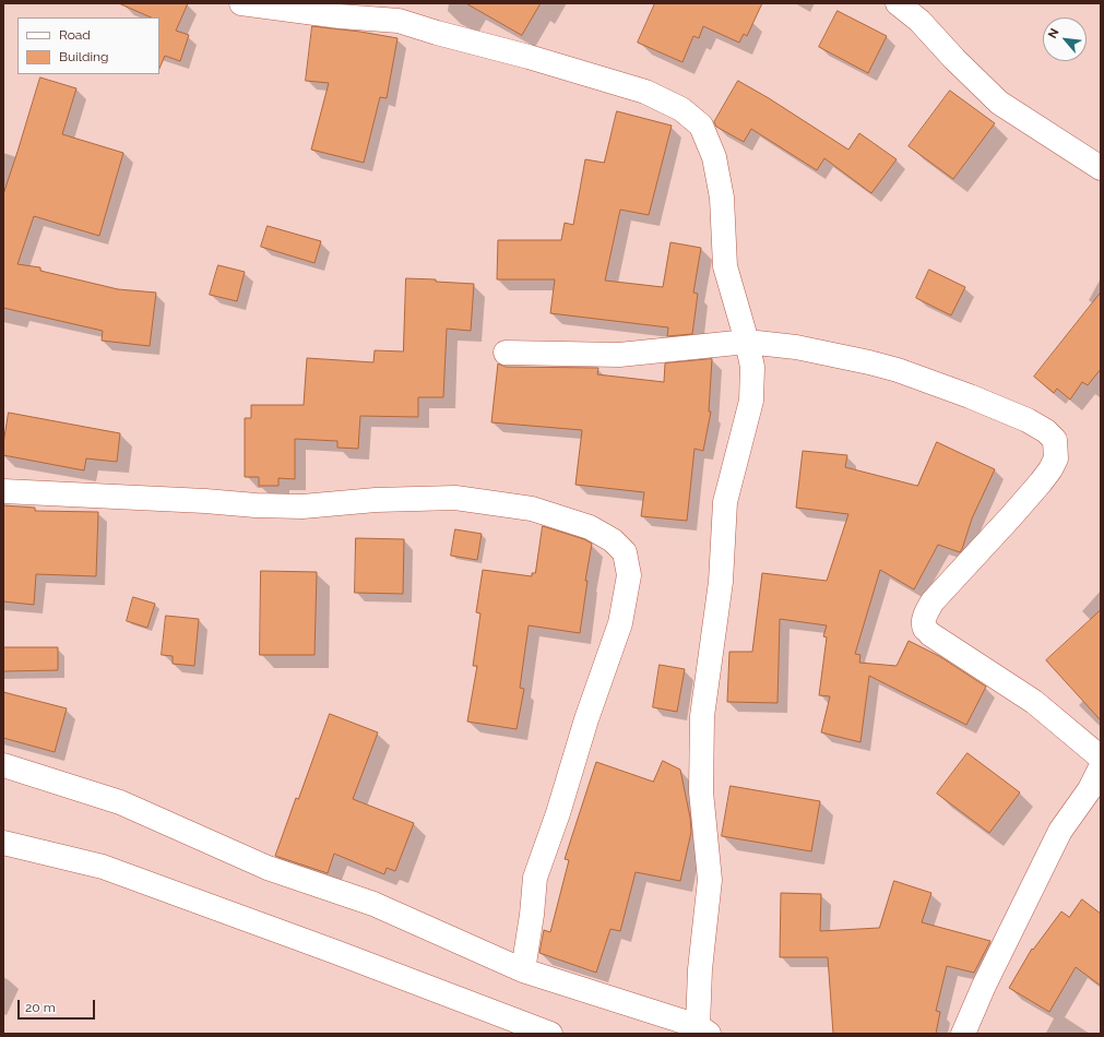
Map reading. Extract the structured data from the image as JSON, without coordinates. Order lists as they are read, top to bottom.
{
  "legend": ["Road", "Building"],
  "scale_bar": "20 m",
  "north": "top left"
}
